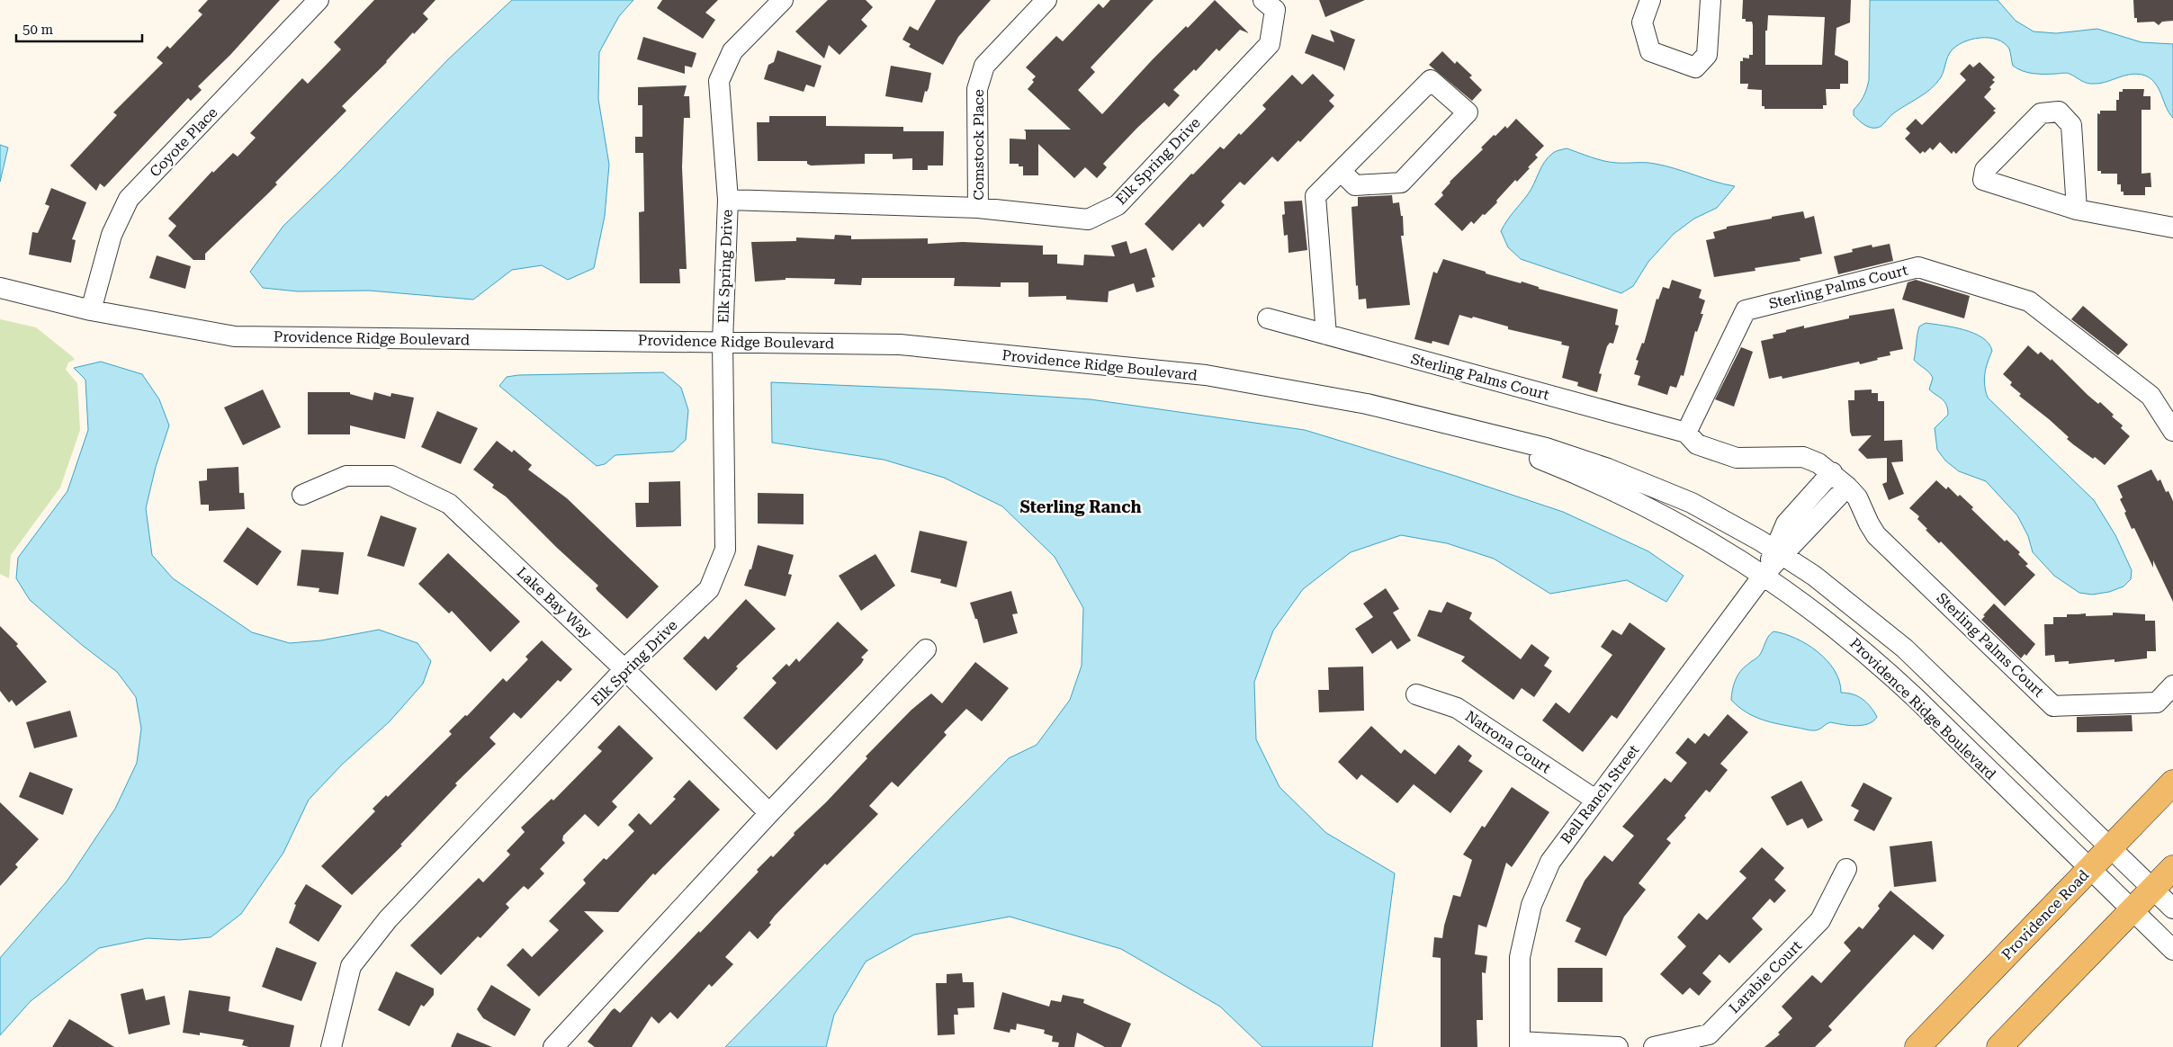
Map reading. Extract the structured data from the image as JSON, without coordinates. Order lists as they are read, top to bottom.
{
  "streets": {
    "main road": ["Providence Road"],
    "street": [
      "Coyote Place",
      "Comstock Place",
      "Elk Spring Drive",
      "Sterling Palms Court",
      "Providence Ridge Boulevard",
      "Lake Bay Way",
      "Natrona Court",
      "Bell Ranch Street",
      "Larabie Court"
    ]
  },
  "crossings": [
    ["Coyote Place", "Providence Ridge Boulevard"],
    ["Comstock Place", "Elk Spring Drive"],
    ["Elk Spring Drive", "Providence Ridge Boulevard"],
    ["Elk Spring Drive", "Lake Bay Way"],
    ["Providence Ridge Boulevard", "Bell Ranch Street"],
    ["Providence Ridge Boulevard", "Providence Road"],
    ["Natrona Court", "Bell Ranch Street"]
  ],
  "districts": ["Sterling Ranch"],
  "scale_bar": "50 m"
}
